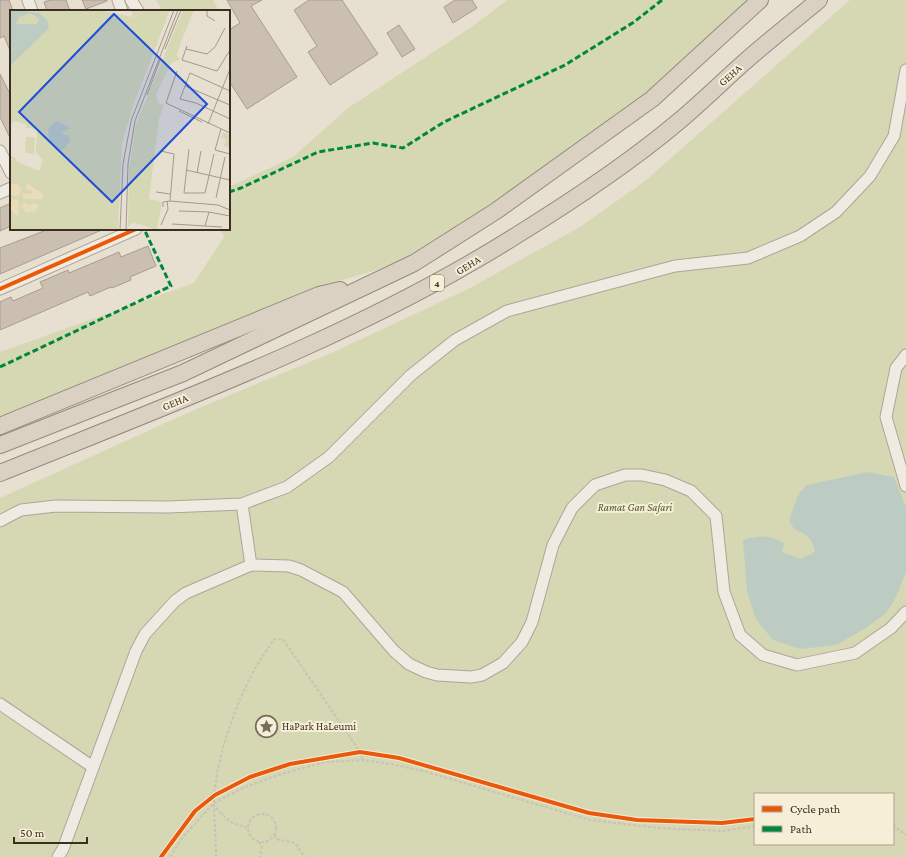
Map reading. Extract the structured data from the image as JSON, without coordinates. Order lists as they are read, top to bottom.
{
  "streets": {
    "highway": ["GEHA", "4"]
  },
  "parks": ["Ramat Gan Safari"],
  "places": {
    "place": ["HaPark HaLeumi"]
  },
  "legend": ["Cycle path", "Path"],
  "scale_bar": "50 m"
}
